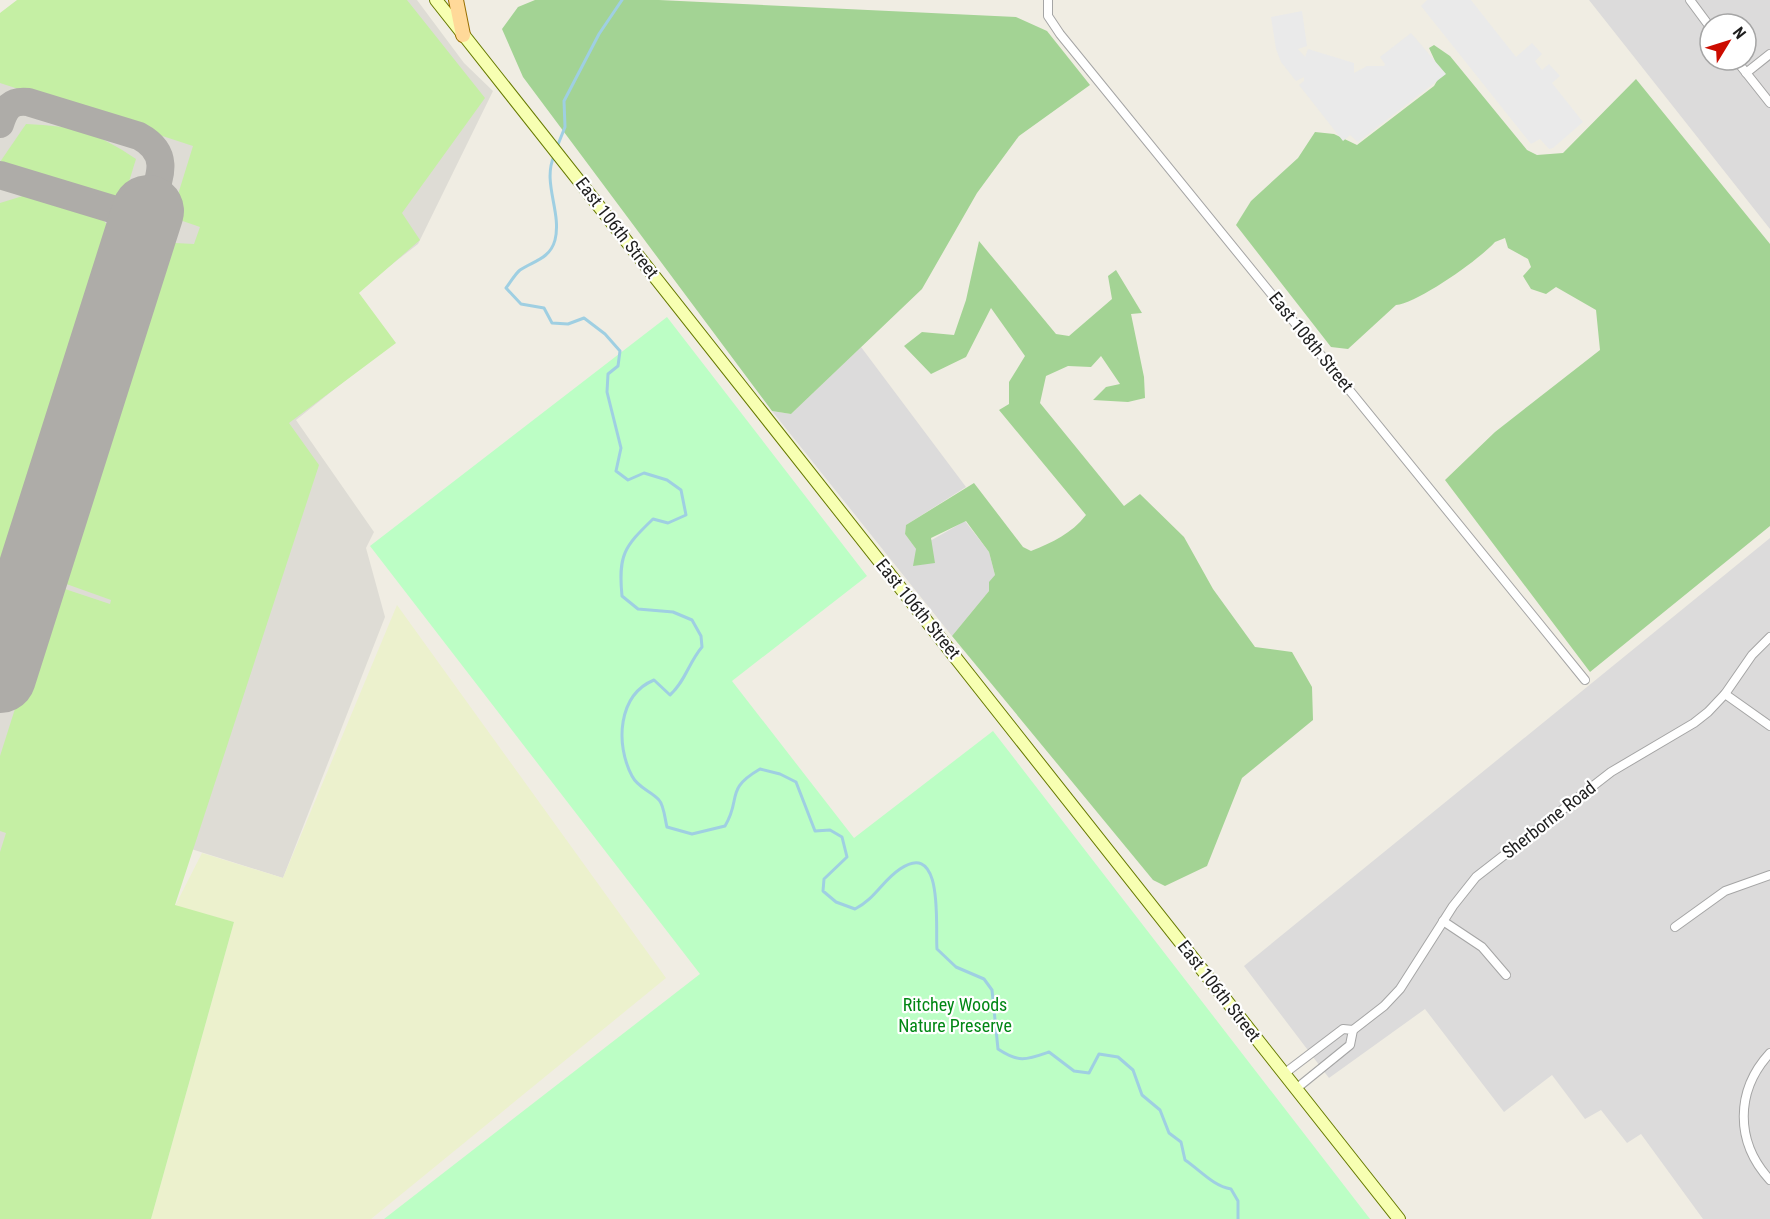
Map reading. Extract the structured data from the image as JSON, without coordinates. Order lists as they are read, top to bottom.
{
  "streets": {
    "main road": ["East 106th Street"],
    "street": ["East 108th Street", "Sherborne Road"]
  },
  "crossings": [
    ["East 106th Street", "Sherborne Road"]
  ],
  "parks": ["Ritchey Woods Nature Preserve"],
  "north": "top right"
}
